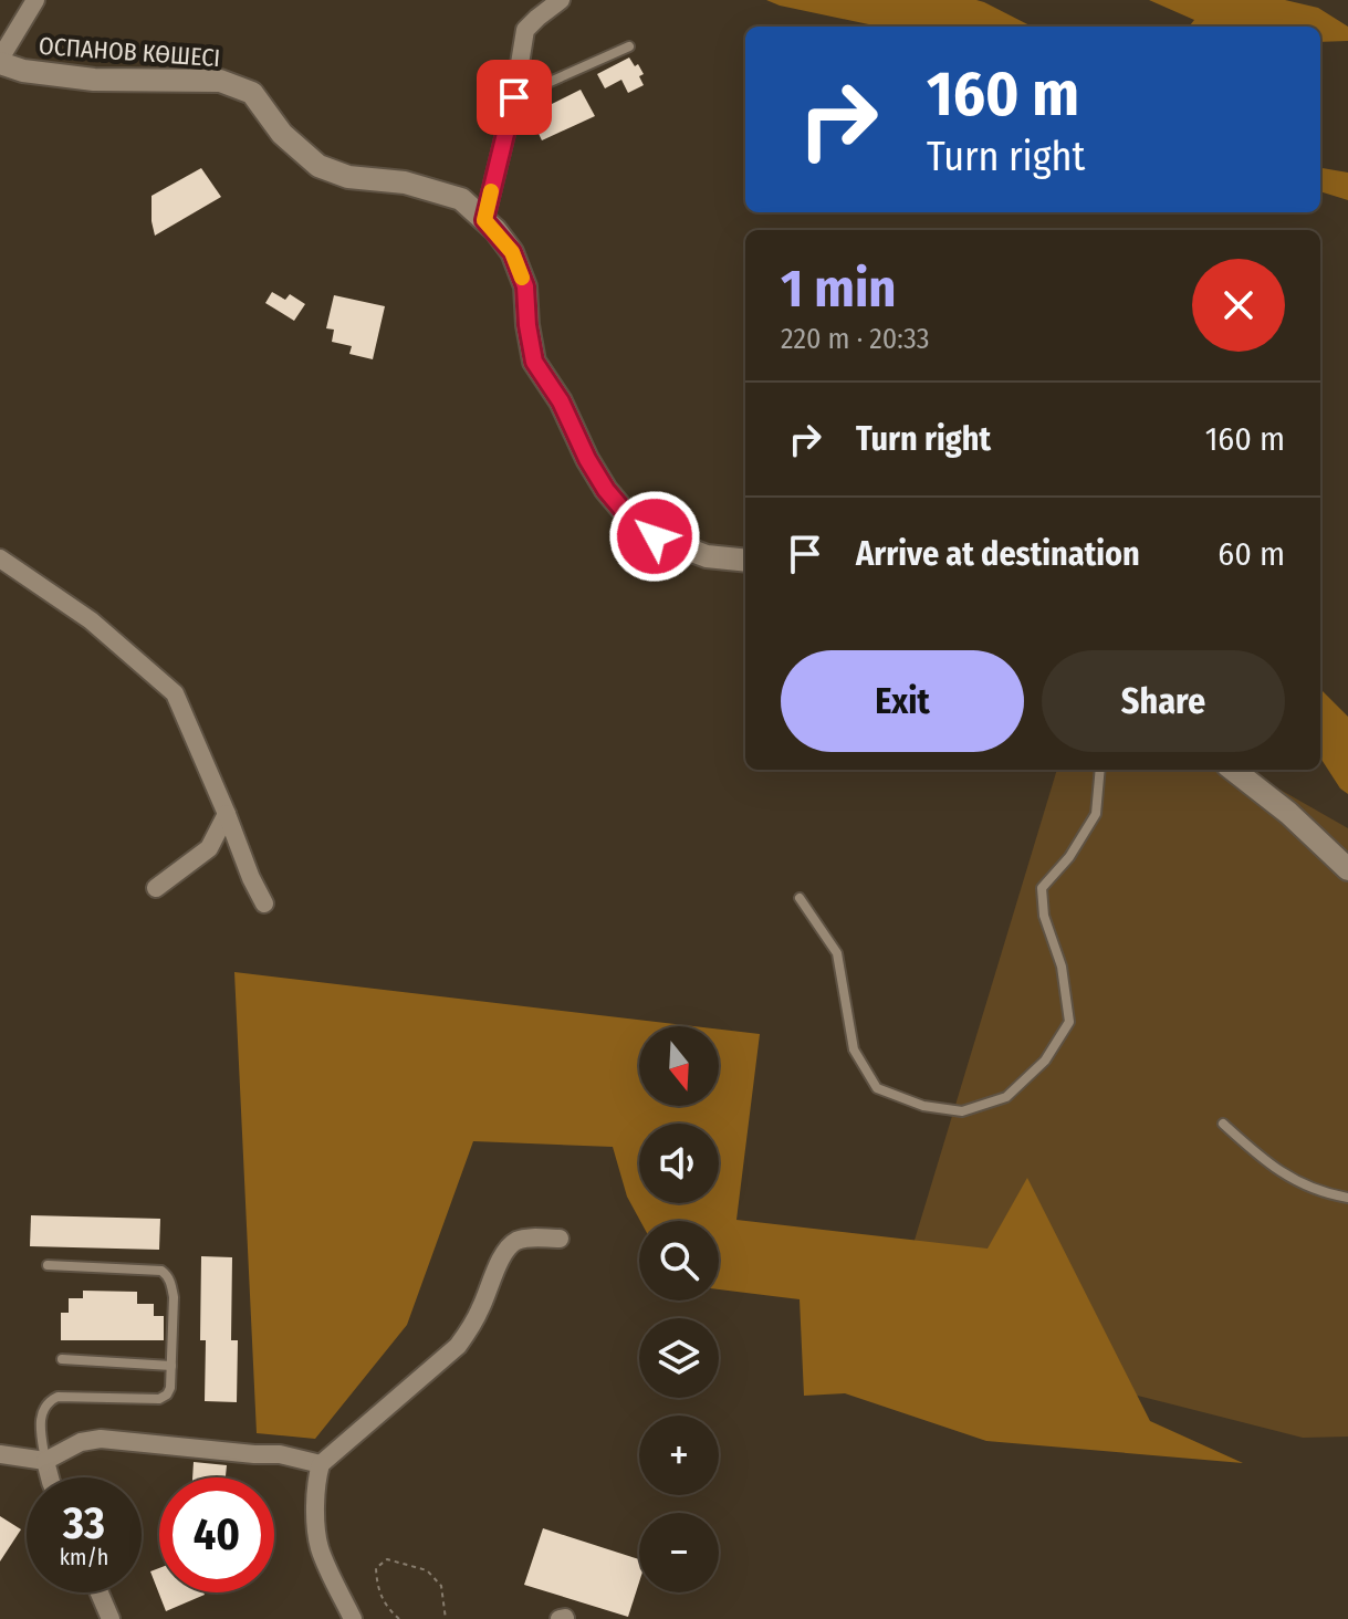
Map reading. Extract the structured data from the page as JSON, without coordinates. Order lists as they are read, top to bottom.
{
  "streets": {
    "street": ["ОСПАНОВ КӨШЕСІ"]
  },
  "north": "bottom",
  "page": {
    "turn": ["160 m", "Turn right"],
    "heading": ["1 min", "220 m · 20:33"],
    "list": [
      {
        "name": "Turn right",
        "value": "160 m"
      },
      {
        "name": "Arrive at destination",
        "value": "60 m"
      }
    ],
    "buttons": ["Exit", "Share"],
    "map_buttons": ["+", "−"],
    "speed": "33 km/h",
    "limit": "40"
  }
}
